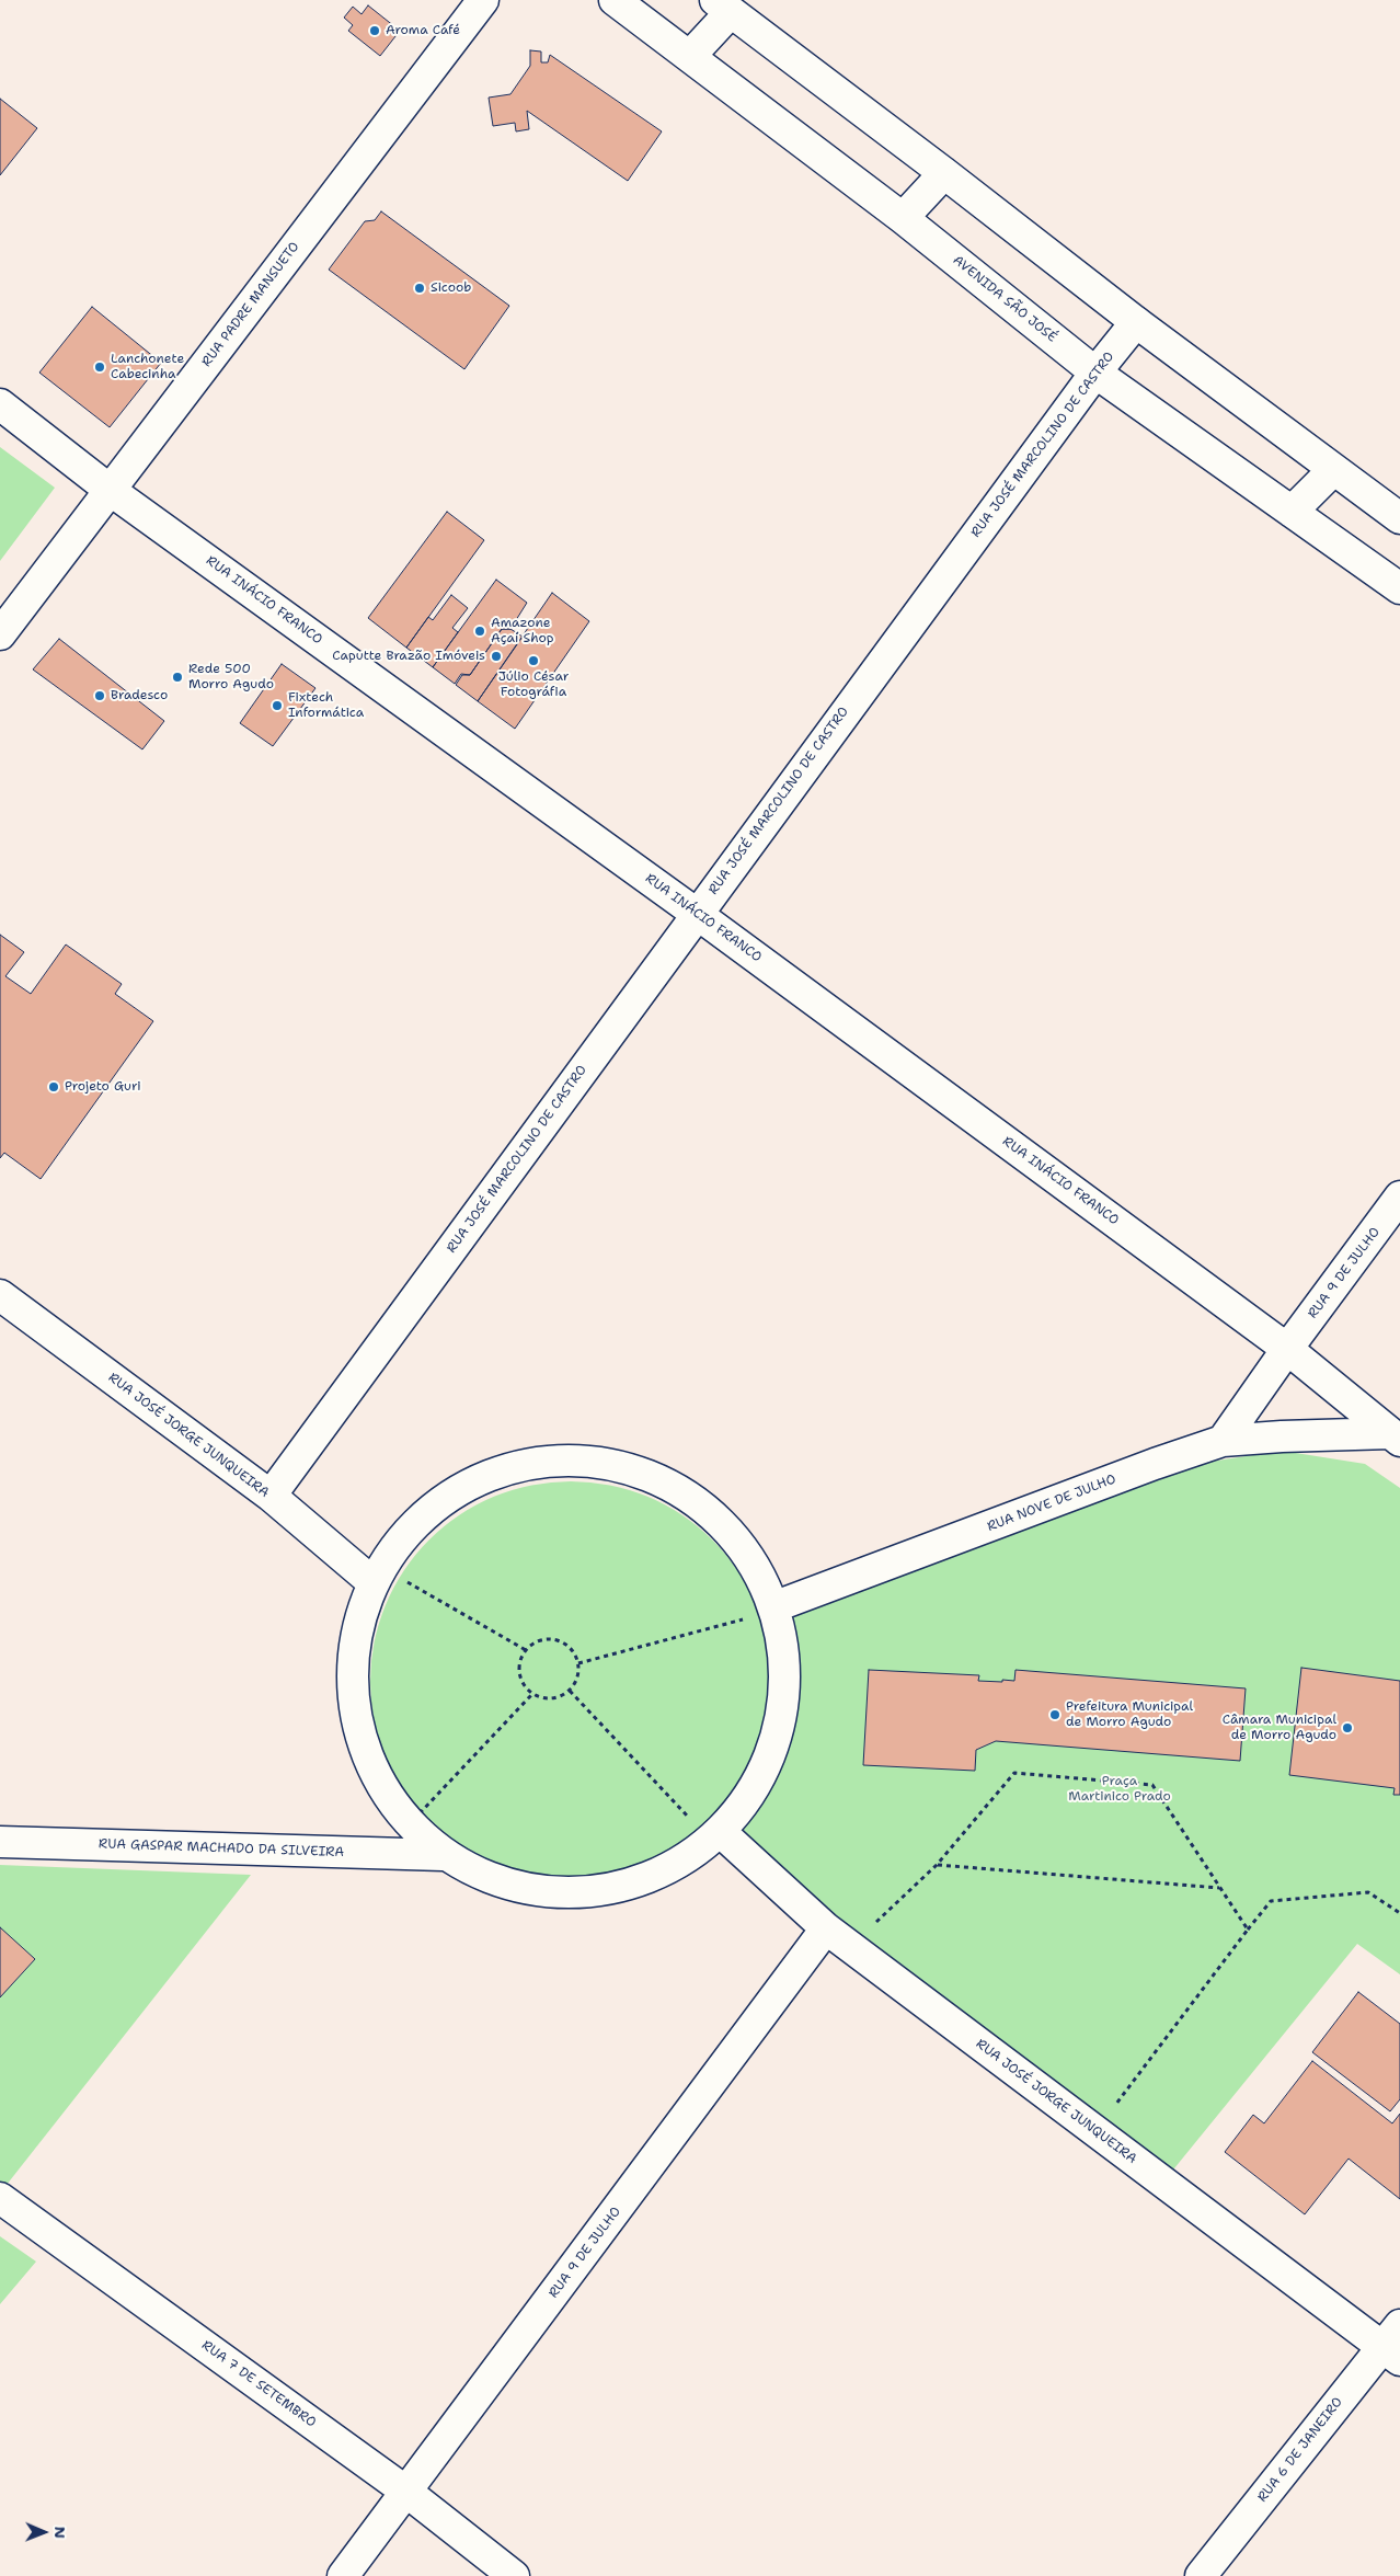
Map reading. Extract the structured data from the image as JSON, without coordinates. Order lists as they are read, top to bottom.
{
  "streets": {
    "street": [
      "AVENIDA SÃO JOSÉ",
      "RUA PADRE MANSUETO",
      "RUA JOSÉ MARCOLINO DE CASTRO",
      "RUA INÁCIO FRANCO",
      "RUA 9 DE JULHO",
      "RUA JOSÉ JORGE JUNQUEIRA",
      "RUA NOVE DE JULHO",
      "RUA GASPAR MACHADO DA SILVEIRA",
      "RUA 7 DE SETEMBRO",
      "RUA 6 DE JANEIRO"
    ]
  },
  "crossings": [
    ["AVENIDA SÃO JOSÉ", "RUA JOSÉ MARCOLINO DE CASTRO"],
    ["RUA PADRE MANSUETO", "RUA INÁCIO FRANCO"],
    ["RUA JOSÉ MARCOLINO DE CASTRO", "RUA INÁCIO FRANCO"],
    ["RUA JOSÉ MARCOLINO DE CASTRO", "RUA JOSÉ JORGE JUNQUEIRA"],
    ["RUA INÁCIO FRANCO", "RUA 9 DE JULHO"],
    ["RUA INÁCIO FRANCO", "RUA NOVE DE JULHO"],
    ["RUA 9 DE JULHO", "RUA JOSÉ JORGE JUNQUEIRA"],
    ["RUA 9 DE JULHO", "RUA 7 DE SETEMBRO"],
    ["RUA JOSÉ JORGE JUNQUEIRA", "RUA 6 DE JANEIRO"]
  ],
  "parks": ["Praça Martinico Prado"],
  "places": [
    "Aroma Café",
    "Sicoob",
    "Lanchonete Cabecinha",
    "Amazone Açaí Shop",
    "Caputte Brazão Imóveis",
    "Júlio César Fotográfia",
    "Rede 500 Morro Agudo",
    "Bradesco",
    "Fixtech Informática",
    "Projeto Guri",
    "Prefeitura Municipal de Morro Agudo",
    "Câmara Municipal de Morro Agudo"
  ],
  "north": "right"
}
